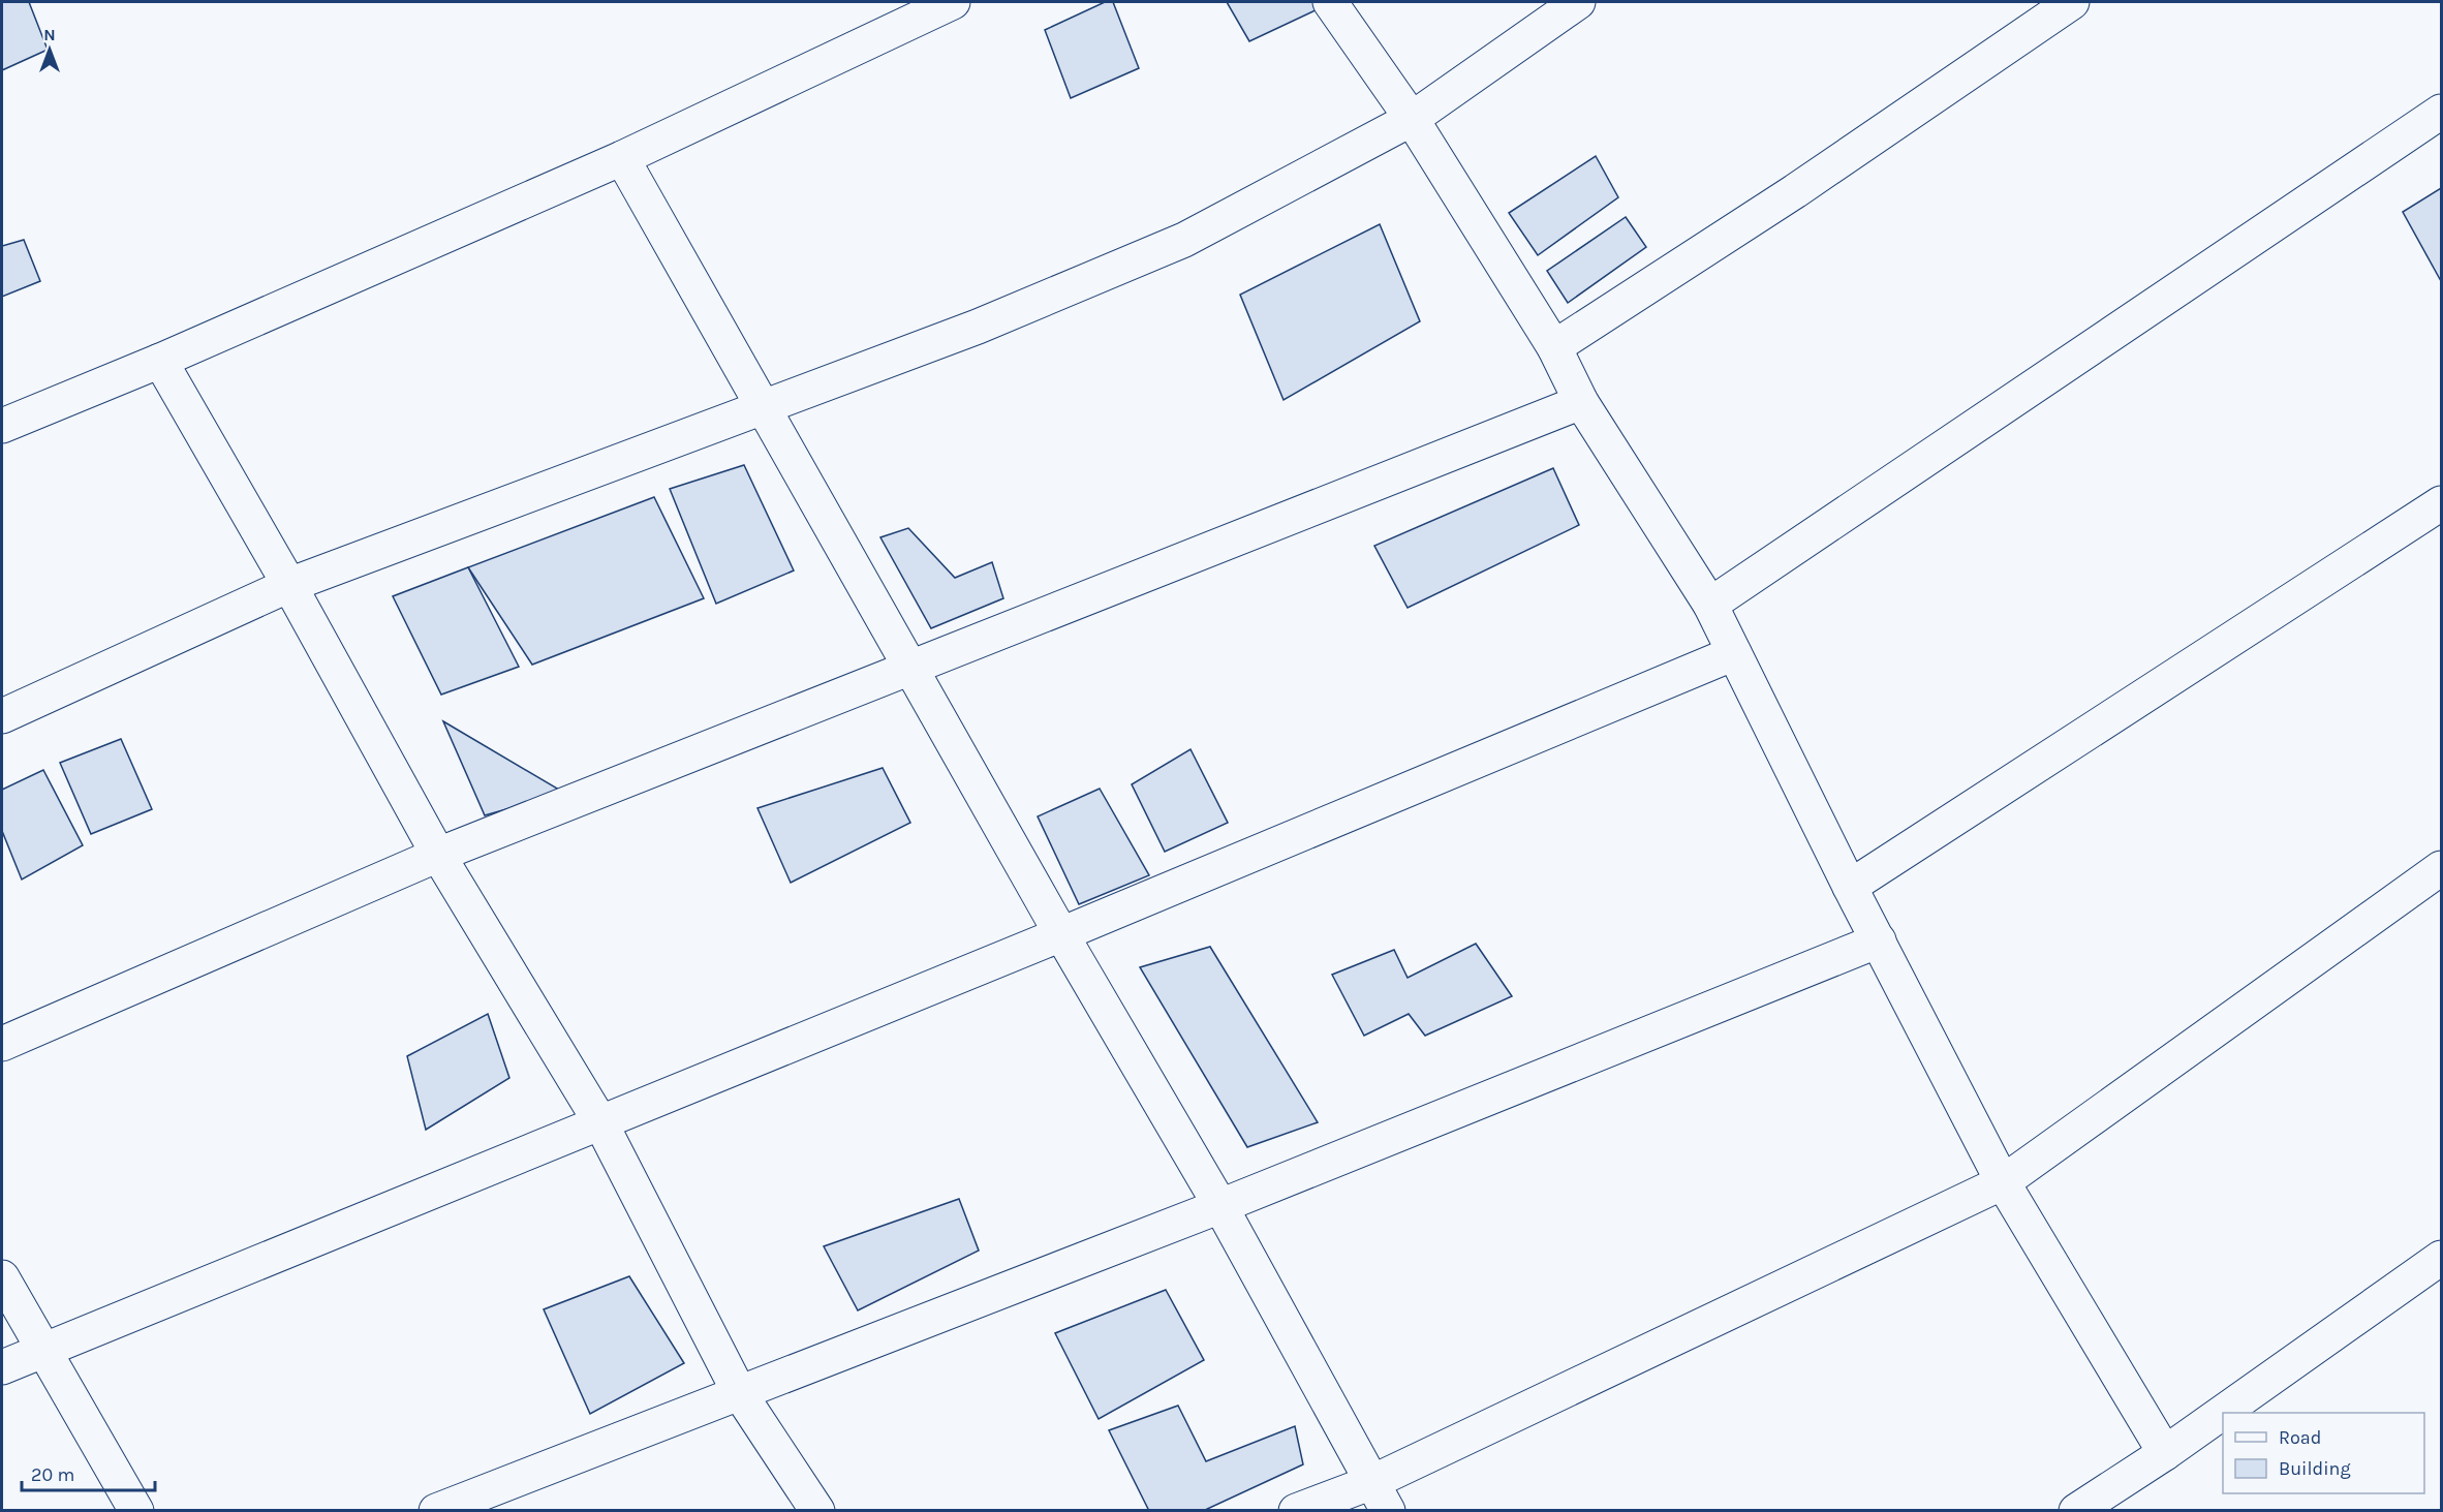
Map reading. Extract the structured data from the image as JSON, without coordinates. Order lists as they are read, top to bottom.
{
  "legend": ["Road", "Building"],
  "scale_bar": "20 m",
  "north": "top"
}
